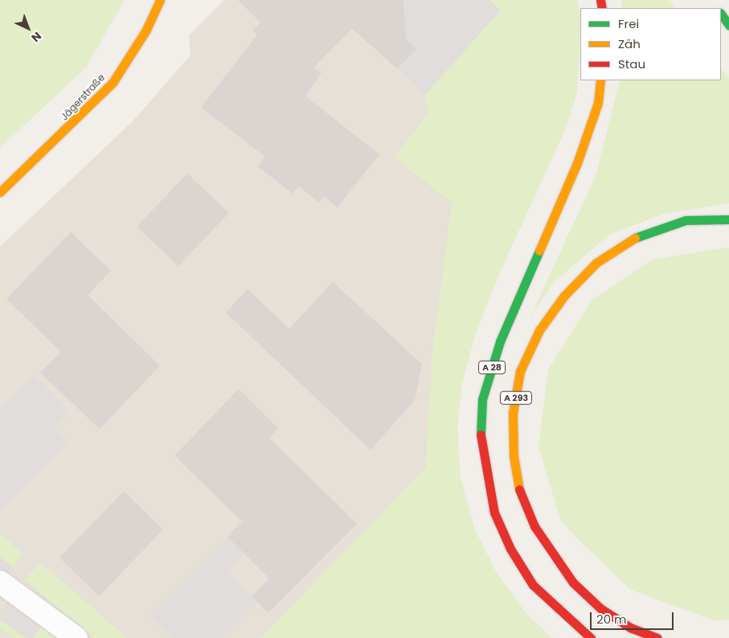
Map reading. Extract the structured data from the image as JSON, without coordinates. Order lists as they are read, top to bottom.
{
  "streets": {
    "main road": ["Jägerstraße", "A 28", "A 293"]
  },
  "legend": ["Frei", "Zäh", "Stau"],
  "scale_bar": "20 m",
  "north": "bottom right"
}
